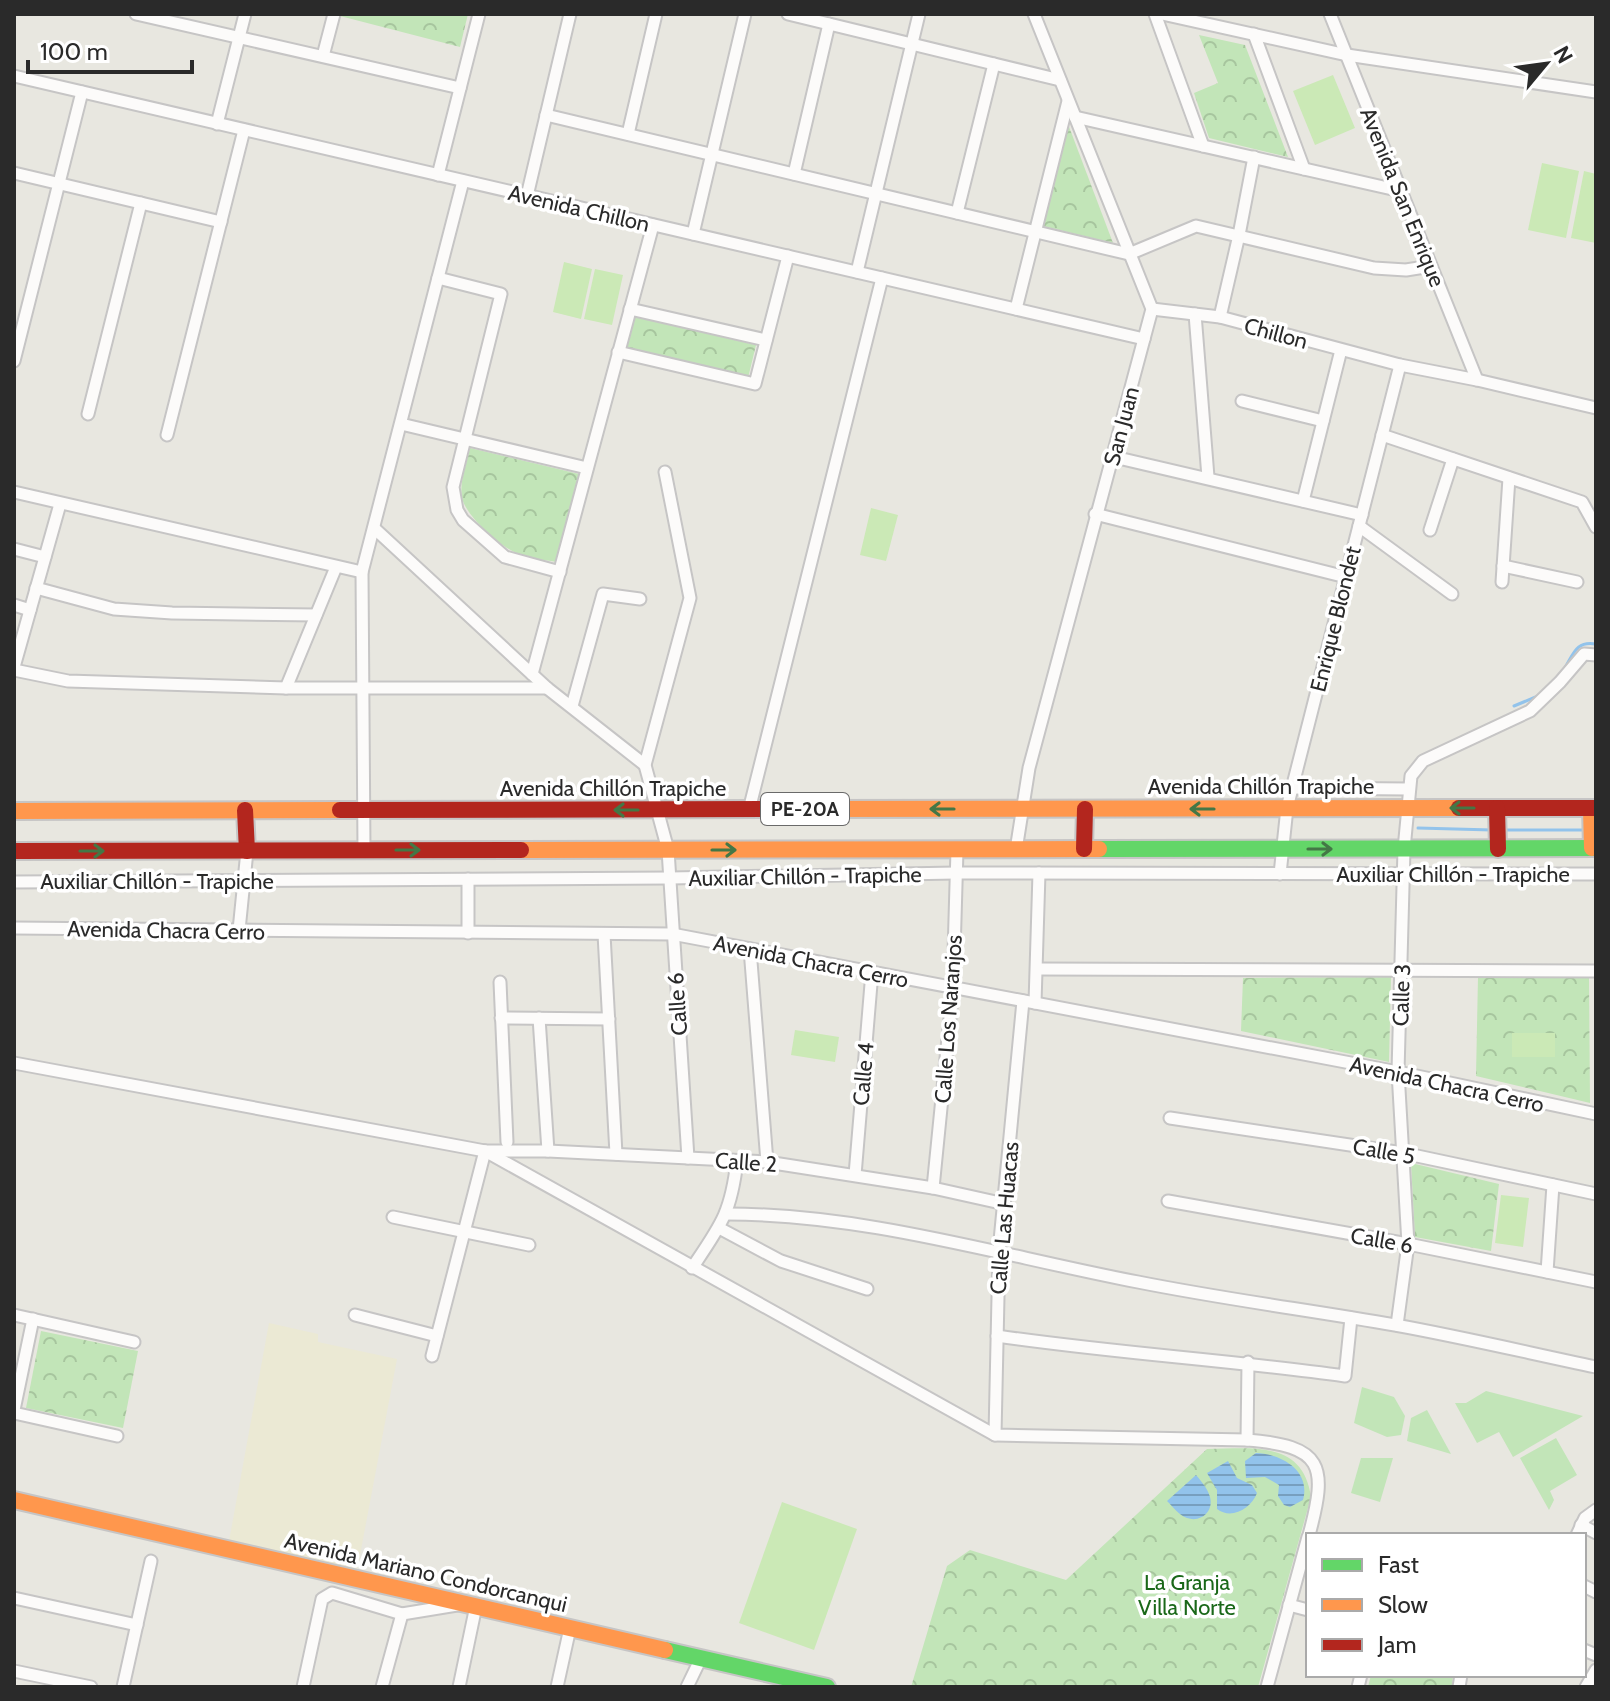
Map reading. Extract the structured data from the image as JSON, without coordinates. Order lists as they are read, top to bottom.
{
  "streets": {
    "main road": ["Avenida Chillón Trapiche", "PE-20A", "Avenida Mariano Condorcanqui"],
    "street": [
      "Avenida San Enrique",
      "Avenida Chillon",
      "Chillon",
      "San Juan",
      "Enrique Blondet",
      "Auxiliar Chillón - Trapiche",
      "Avenida Chacra Cerro",
      "Calle 3",
      "Calle 6",
      "Calle Los Naranjos",
      "Calle 4",
      "Calle 5",
      "Calle 2",
      "Calle Las Huacas"
    ]
  },
  "crossings": [
    ["Avenida San Enrique", "Chillon"],
    ["Avenida Chillon", "San Juan"],
    ["Chillon", "San Juan"],
    ["Chillon", "Enrique Blondet"],
    ["San Juan", "Avenida Chillón Trapiche"],
    ["San Juan", "PE-20A"],
    ["Enrique Blondet", "Avenida Chillón Trapiche"],
    ["Enrique Blondet", "PE-20A"],
    ["Enrique Blondet", "Auxiliar Chillón - Trapiche"],
    ["Avenida Chillón Trapiche", "Calle 3"],
    ["Avenida Chillón Trapiche", "Calle 6"],
    ["PE-20A", "Calle 3"],
    ["PE-20A", "Calle 6"],
    ["PE-20A", "Calle Los Naranjos"],
    ["Auxiliar Chillón - Trapiche", "Calle 3"],
    ["Auxiliar Chillón - Trapiche", "Calle 6"],
    ["Auxiliar Chillón - Trapiche", "Calle Los Naranjos"],
    ["Auxiliar Chillón - Trapiche", "Calle Las Huacas"],
    ["Avenida Chacra Cerro", "Calle 3"],
    ["Avenida Chacra Cerro", "Calle 6"],
    ["Avenida Chacra Cerro", "Calle Los Naranjos"],
    ["Avenida Chacra Cerro", "Calle 4"],
    ["Avenida Chacra Cerro", "Calle Las Huacas"],
    ["Calle 3", "Calle 6"],
    ["Calle 3", "Calle 5"],
    ["Calle 6", "Calle 2"],
    ["Calle Los Naranjos", "Calle 2"],
    ["Calle 4", "Calle 2"],
    ["Calle 2", "Calle Las Huacas"]
  ],
  "parks": ["La Granja Villa Norte"],
  "legend": ["Fast", "Slow", "Jam"],
  "scale_bar": "100 m",
  "north": "top right"
}
